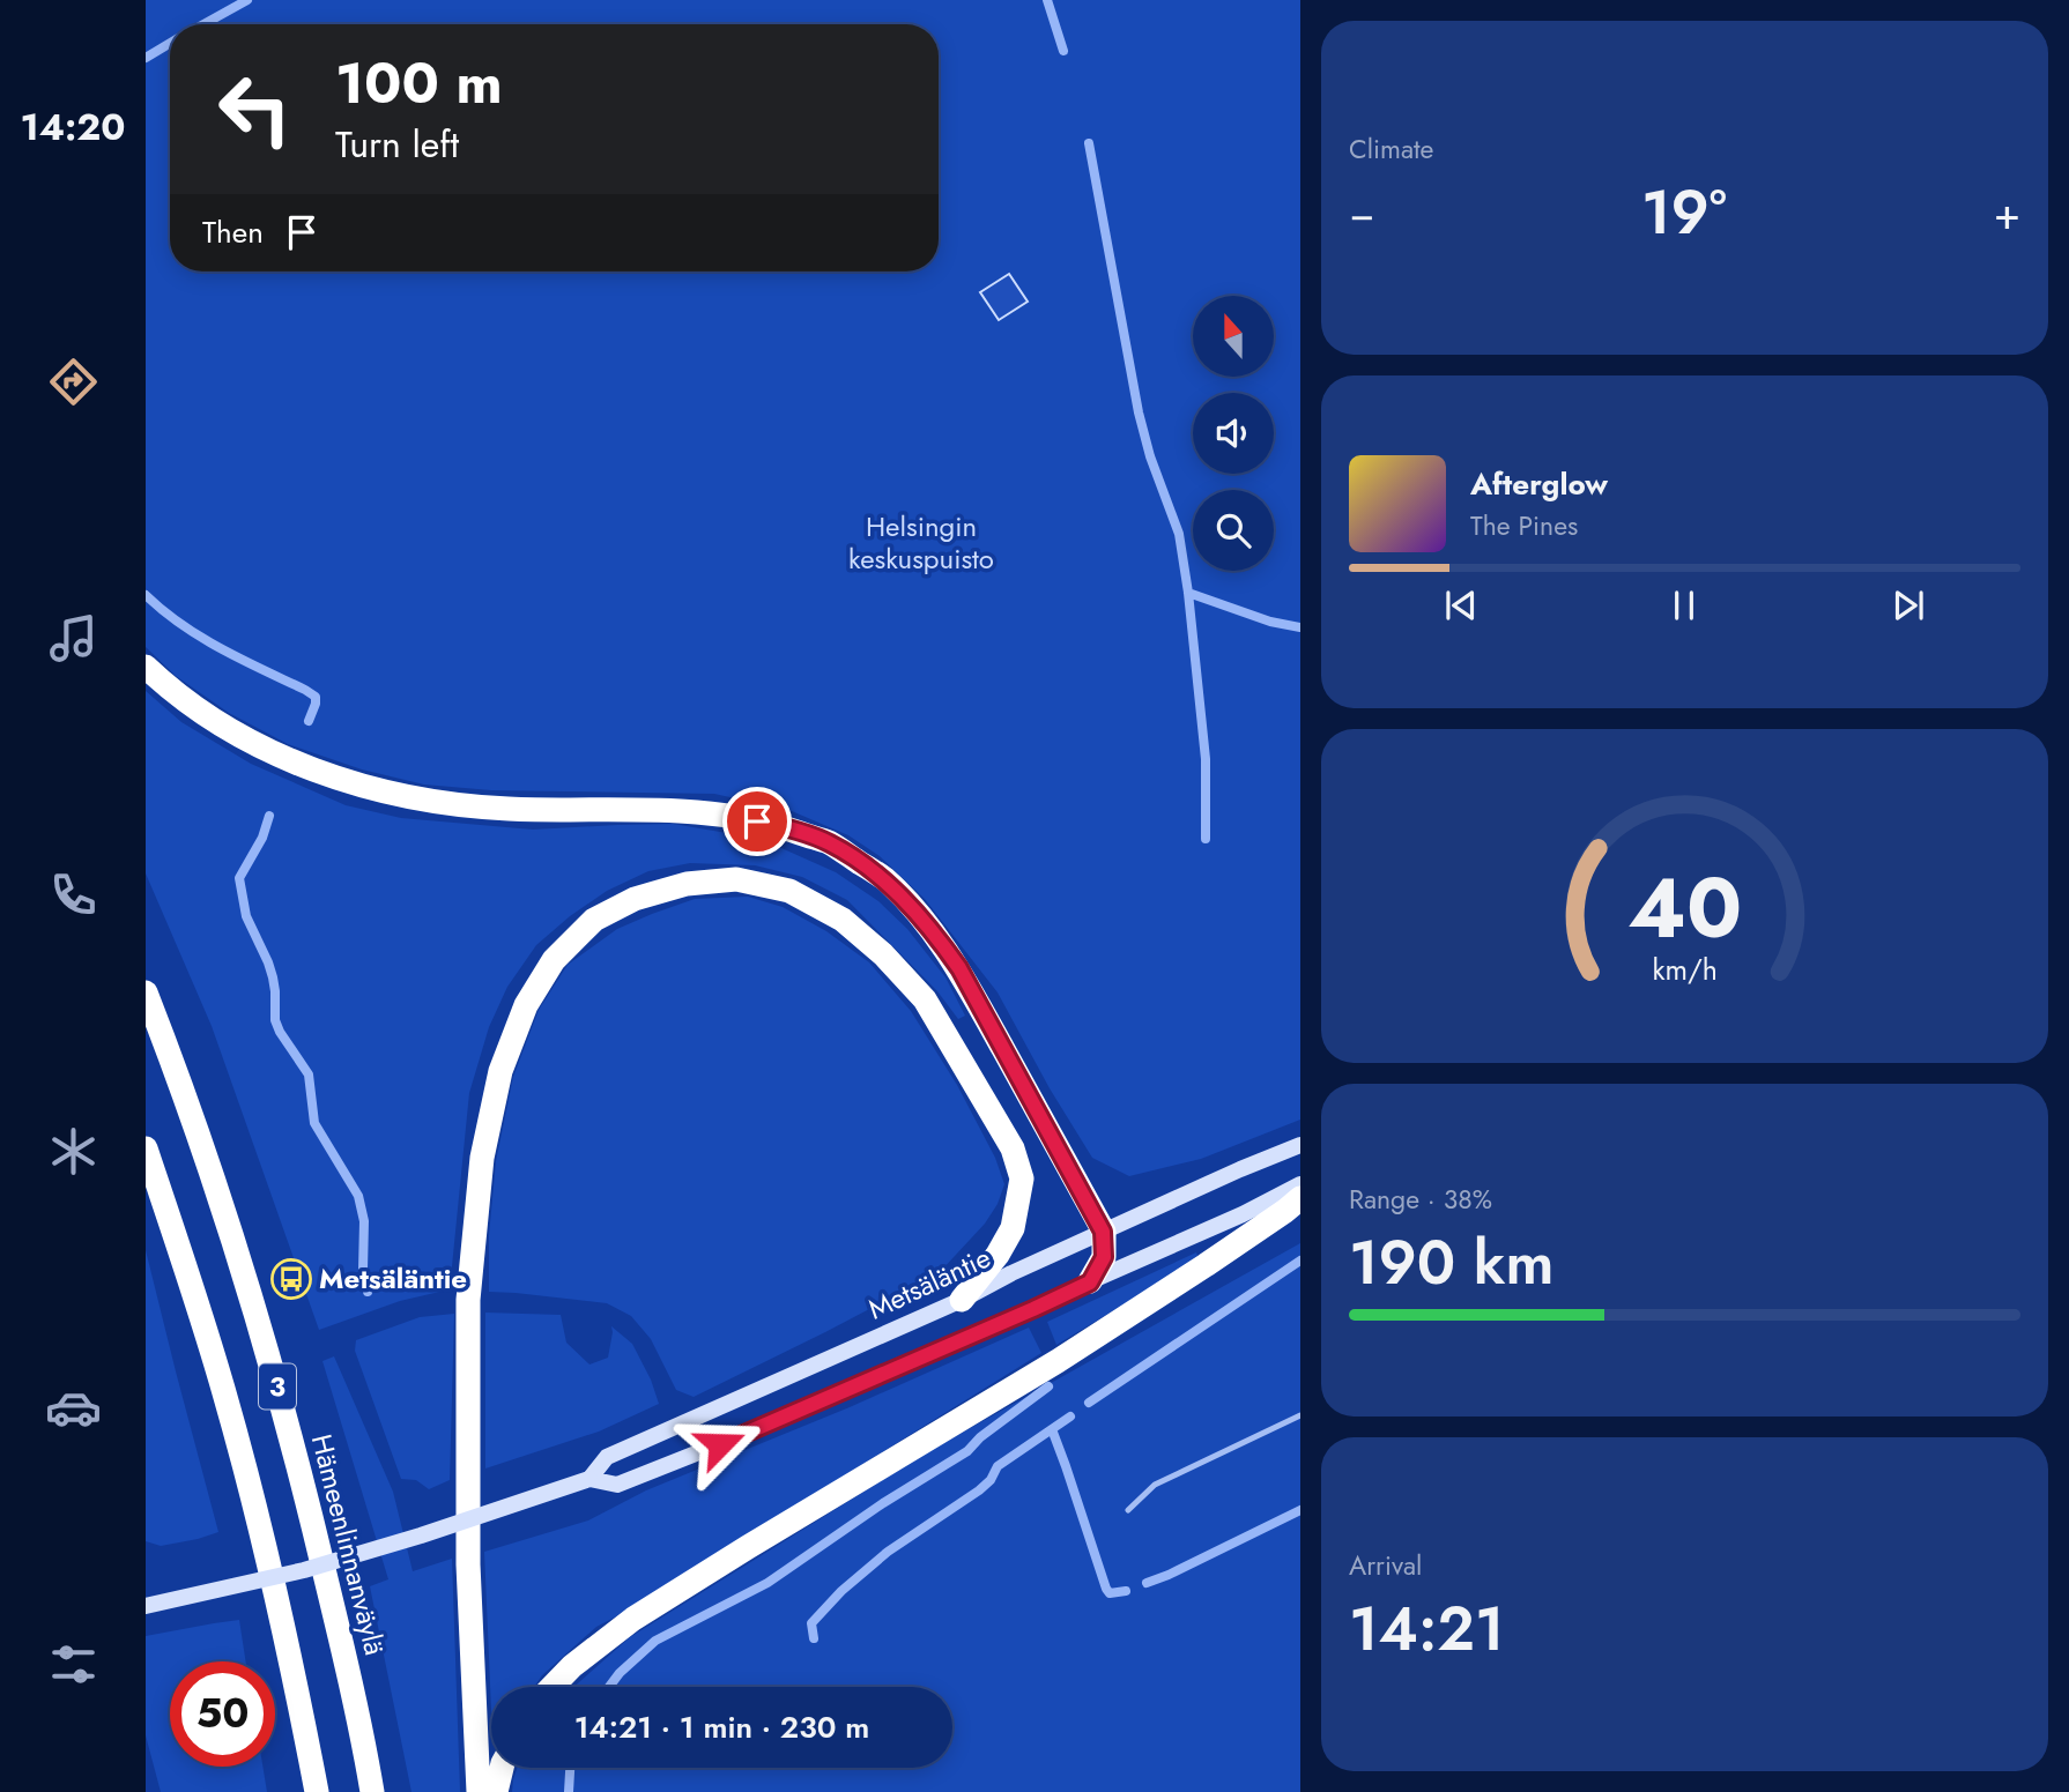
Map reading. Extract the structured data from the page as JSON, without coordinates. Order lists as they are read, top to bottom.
{
  "streets": {
    "highway": ["3", "Hämeenlinnanväylä"],
    "main road": ["Metsäläntie"]
  },
  "parks": ["Helsingin keskuspuisto"],
  "places": {
    "bus stop": ["Metsäläntie"]
  },
  "north": "top",
  "page": {
    "tabs": "14:20",
    "tile": [
      "Climate",
      ["Range · 38%", "190 km"],
      ["Arrival", "14:21"]
    ],
    "turn": ["100 m", "Turn left"],
    "heat": ["−", "19°", "+"],
    "then": "Then",
    "song": ["Afterglow", "The Pines"],
    "limit": "50",
    "trip": "14:21 · 1 min · 230 m",
    "gauge": ["40", "km/h"]
  }
}
